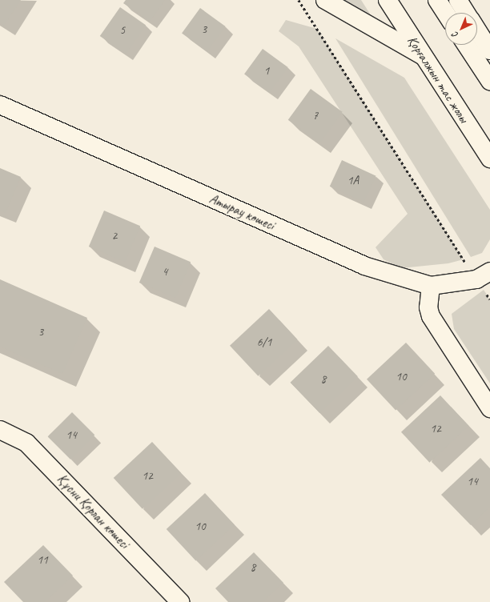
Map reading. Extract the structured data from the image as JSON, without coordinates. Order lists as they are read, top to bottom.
{
  "streets": {
    "street": ["Қорғалжын тас жолы", "Атырау көшесі", "Құсни Қорлан көшесі"]
  },
  "house_numbers": [
    "3",
    "5",
    "1",
    "7",
    "1А",
    "2",
    "4",
    "3",
    "6/1",
    "10",
    "8",
    "12",
    "14",
    "12",
    "14",
    "10",
    "11",
    "8"
  ],
  "north": "bottom left"
}
